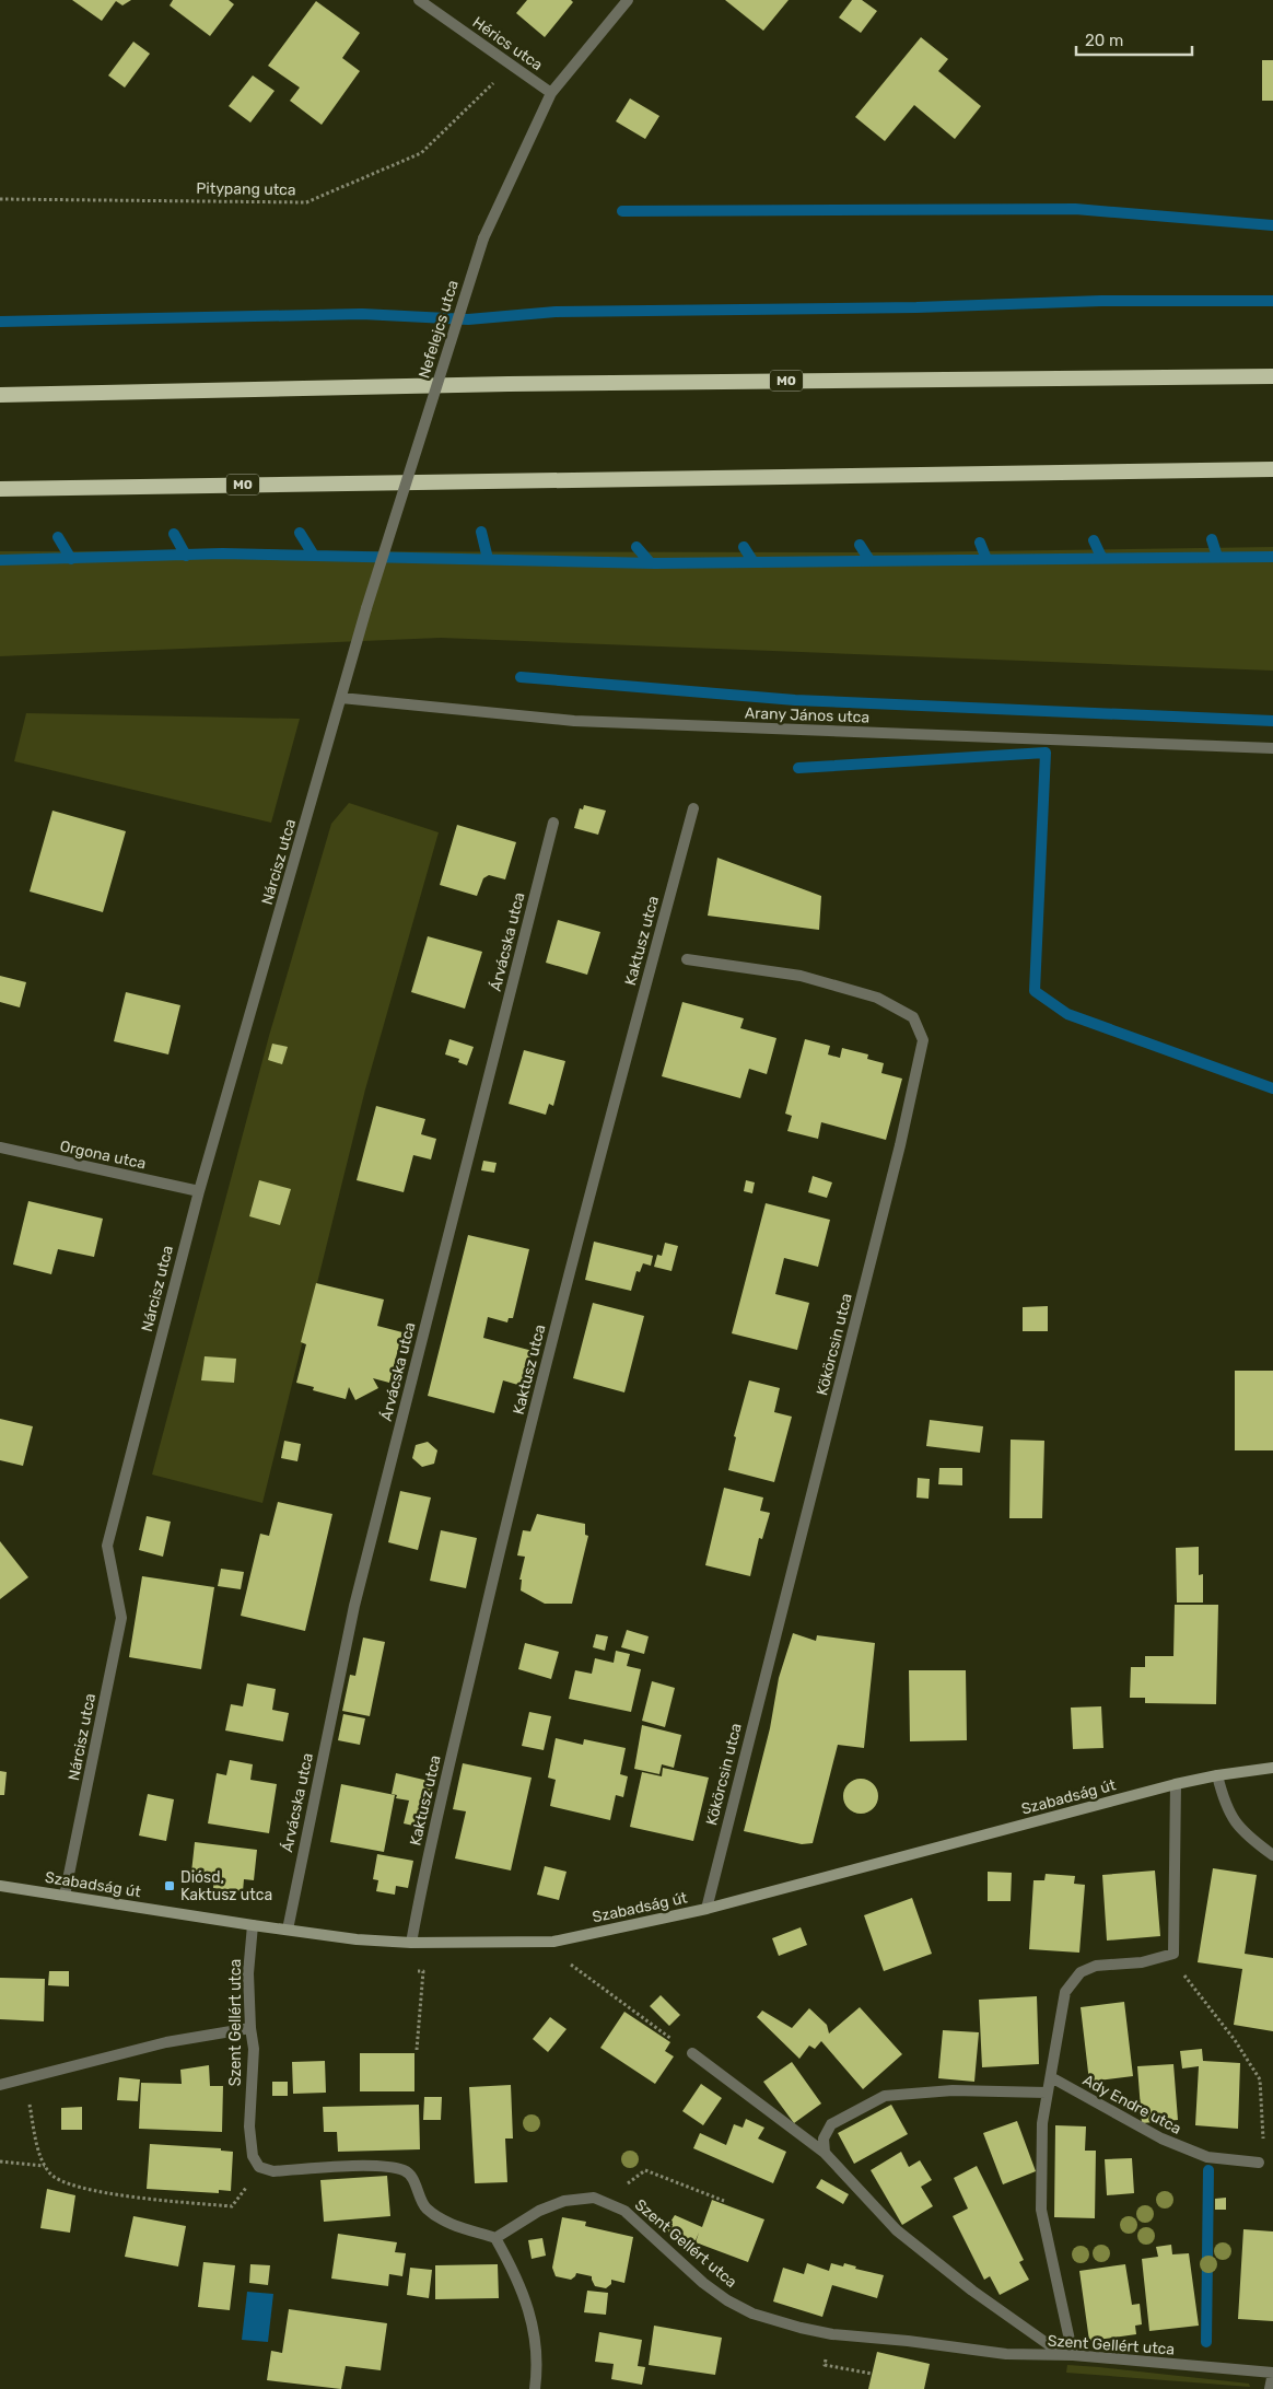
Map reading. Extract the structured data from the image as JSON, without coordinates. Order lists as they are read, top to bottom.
{
  "streets": {
    "highway": ["M0"],
    "main road": ["Szabadság út"],
    "street": [
      "Hérics utca",
      "Nefelejcs utca",
      "Arany János utca",
      "Nárcisz utca",
      "Kaktusz utca",
      "Árvácska utca",
      "Orgona utca",
      "Kökörcsin utca",
      "Szent Gellért utca",
      "Ady Endre utca"
    ],
    "path": ["Pitypang utca"]
  },
  "crossings": [
    ["Hérics utca", "Pitypang utca"],
    ["Hérics utca", "Nefelejcs utca"],
    ["Nefelejcs utca", "Arany János utca"],
    ["Nefelejcs utca", "Nárcisz utca"],
    ["Arany János utca", "Nárcisz utca"],
    ["Nárcisz utca", "Orgona utca"],
    ["Nárcisz utca", "Szabadság út"],
    ["Kaktusz utca", "Szabadság út"],
    ["Árvácska utca", "Szabadság út"],
    ["Kökörcsin utca", "Szabadság út"],
    ["Szabadság út", "Szent Gellért utca"]
  ],
  "places": {
    "transit": ["Diósd, Kaktusz utca"]
  },
  "scale_bar": "20 m"
}
